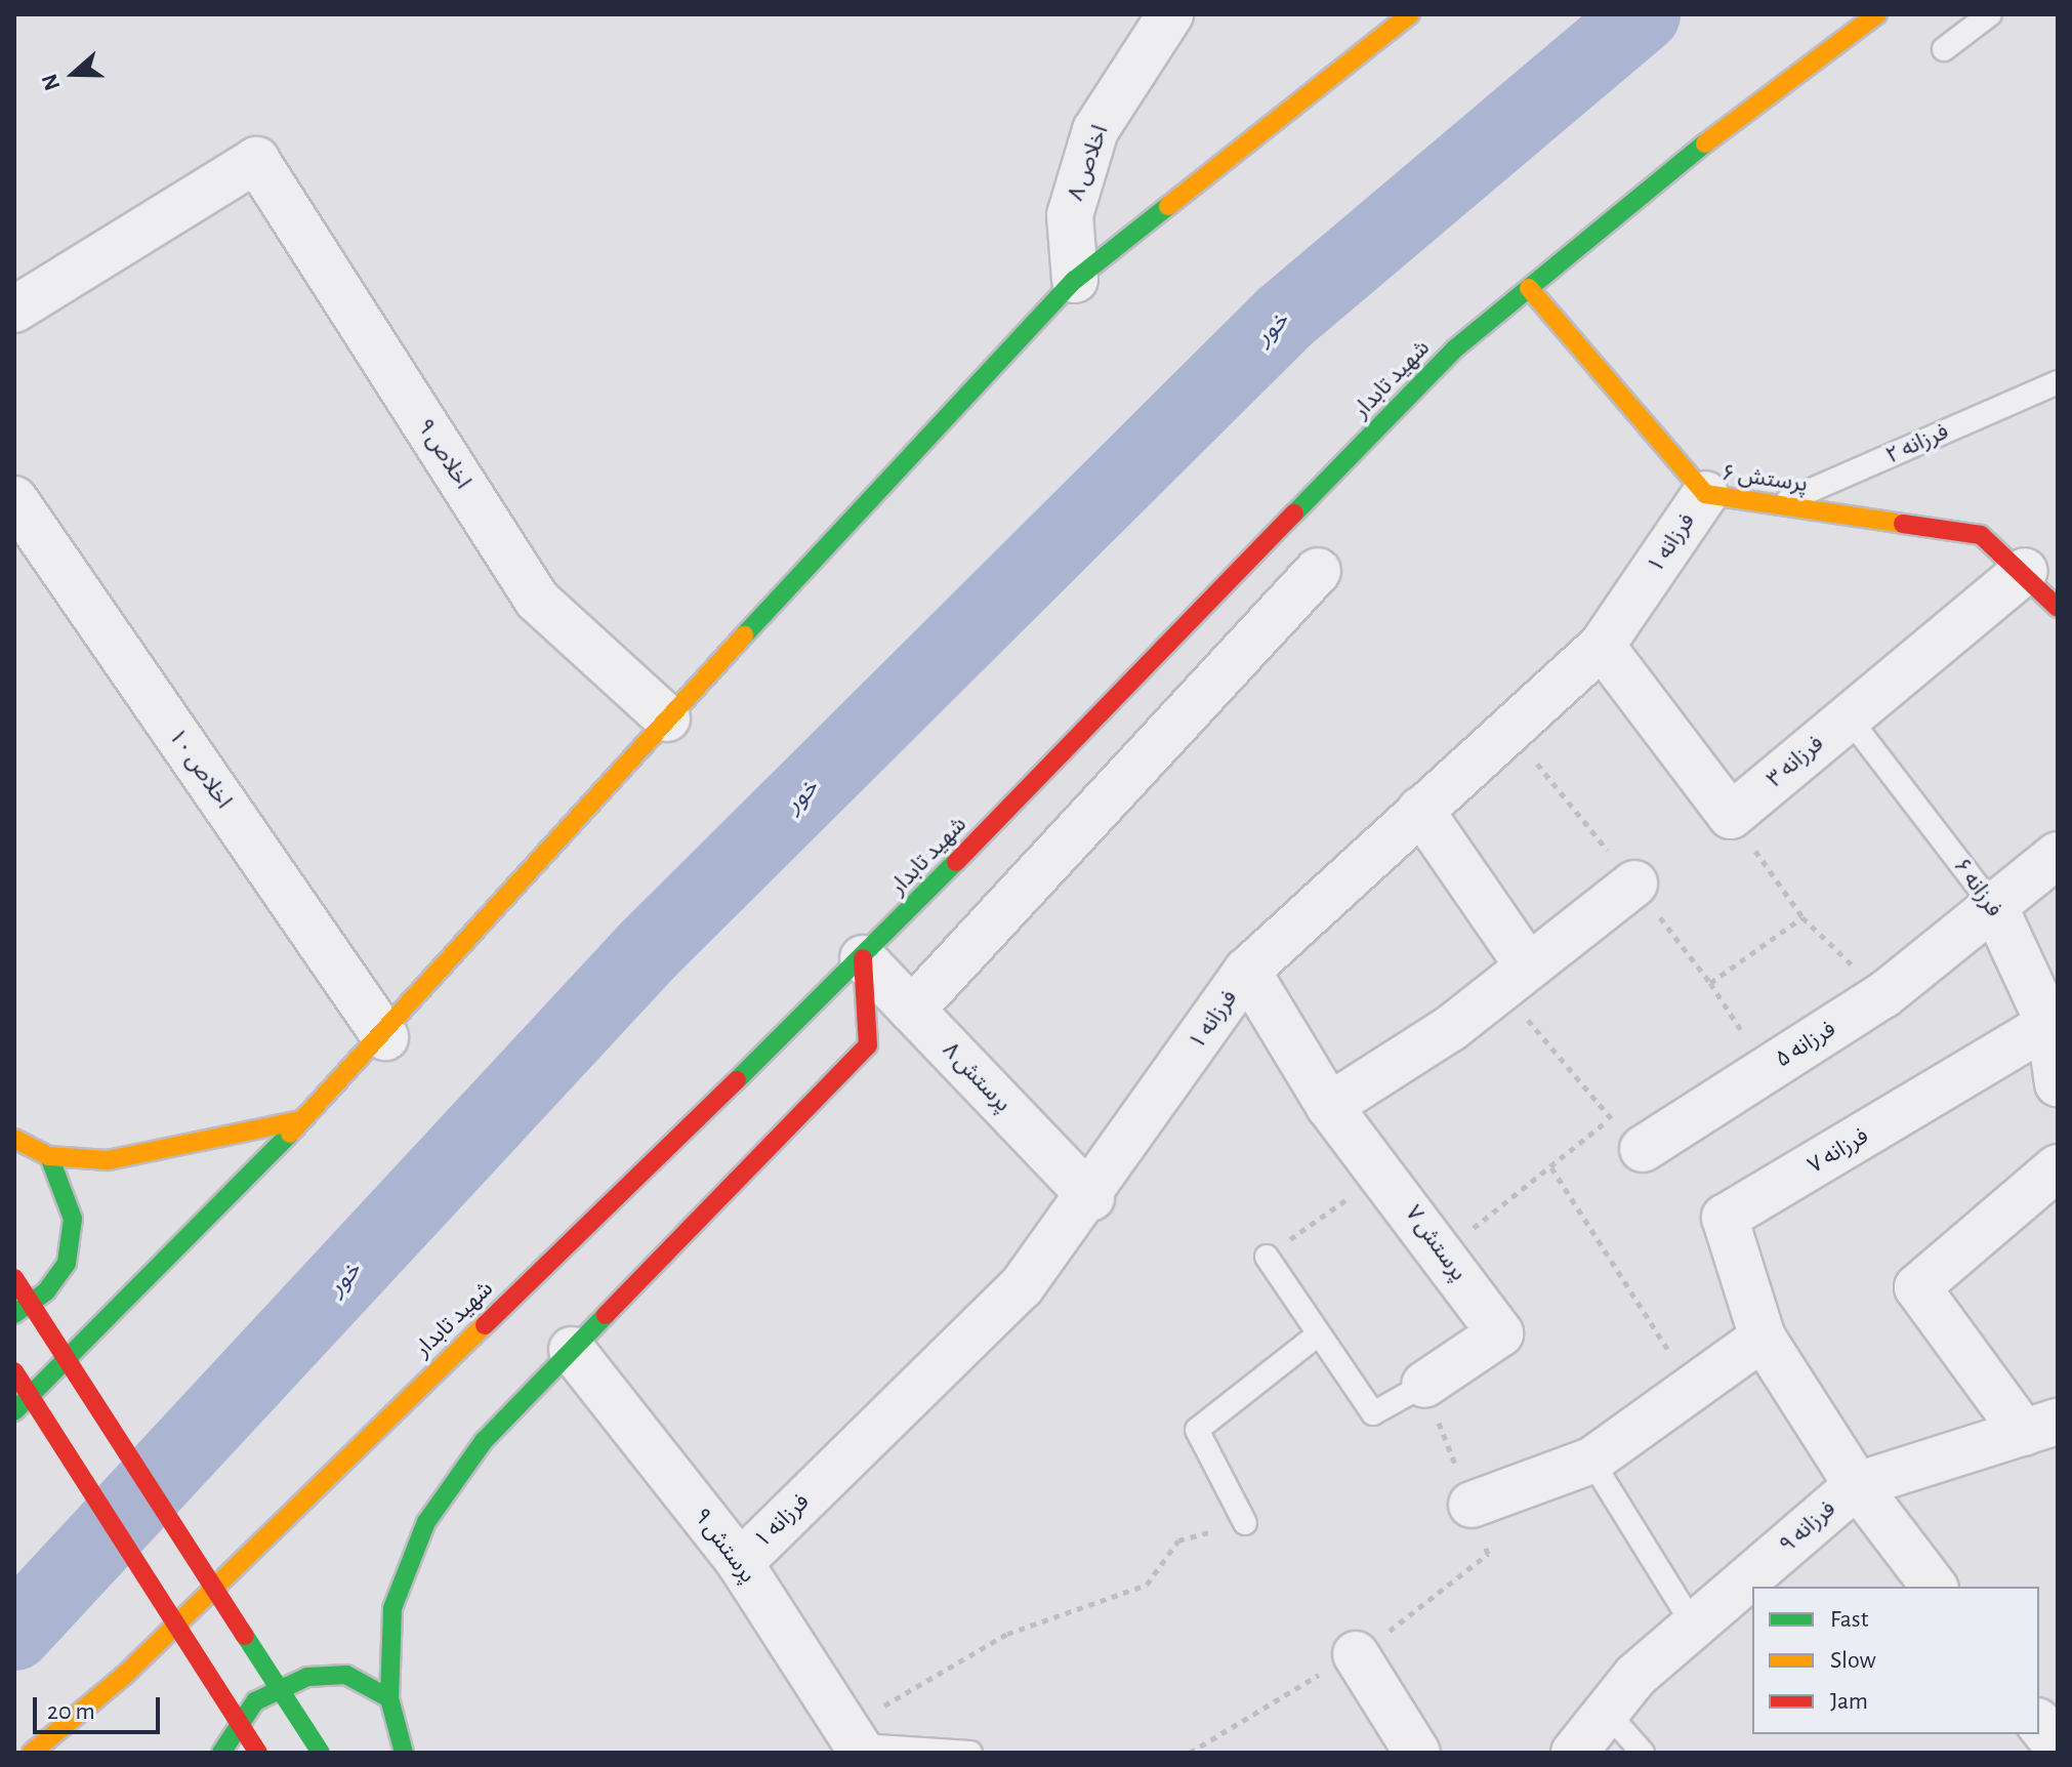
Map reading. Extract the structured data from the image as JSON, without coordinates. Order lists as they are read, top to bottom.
{
  "streets": {
    "street": [
      "اخلاص ۸",
      "شهید تابدار",
      "اخلاص ۹",
      "پرستش ۶",
      "فرزانه ۱",
      "فرزانه ۳",
      "اخلاص ۱۰",
      "فرزانه ۶",
      "فرزانه ۵",
      "پرستش ۸",
      "فرزانه ۷",
      "پرستش ۷",
      "فرزانه ۹",
      "پرستش ۹"
    ],
    "lane": ["فرزانه ۲"]
  },
  "crossings": [
    ["شهید تابدار", "پرستش ۶"],
    ["شهید تابدار", "پرستش ۸"],
    ["فرزانه ۲", "پرستش ۶"],
    ["پرستش ۶", "فرزانه ۱"],
    ["پرستش ۶", "فرزانه ۳"],
    ["فرزانه ۱", "پرستش ۸"],
    ["فرزانه ۱", "پرستش ۷"],
    ["فرزانه ۱", "پرستش ۹"],
    ["فرزانه ۳", "فرزانه ۶"],
    ["فرزانه ۶", "فرزانه ۵"],
    ["فرزانه ۶", "فرزانه ۷"]
  ],
  "water": ["خور"],
  "legend": ["Fast", "Slow", "Jam"],
  "scale_bar": "20 m",
  "north": "left"
}
